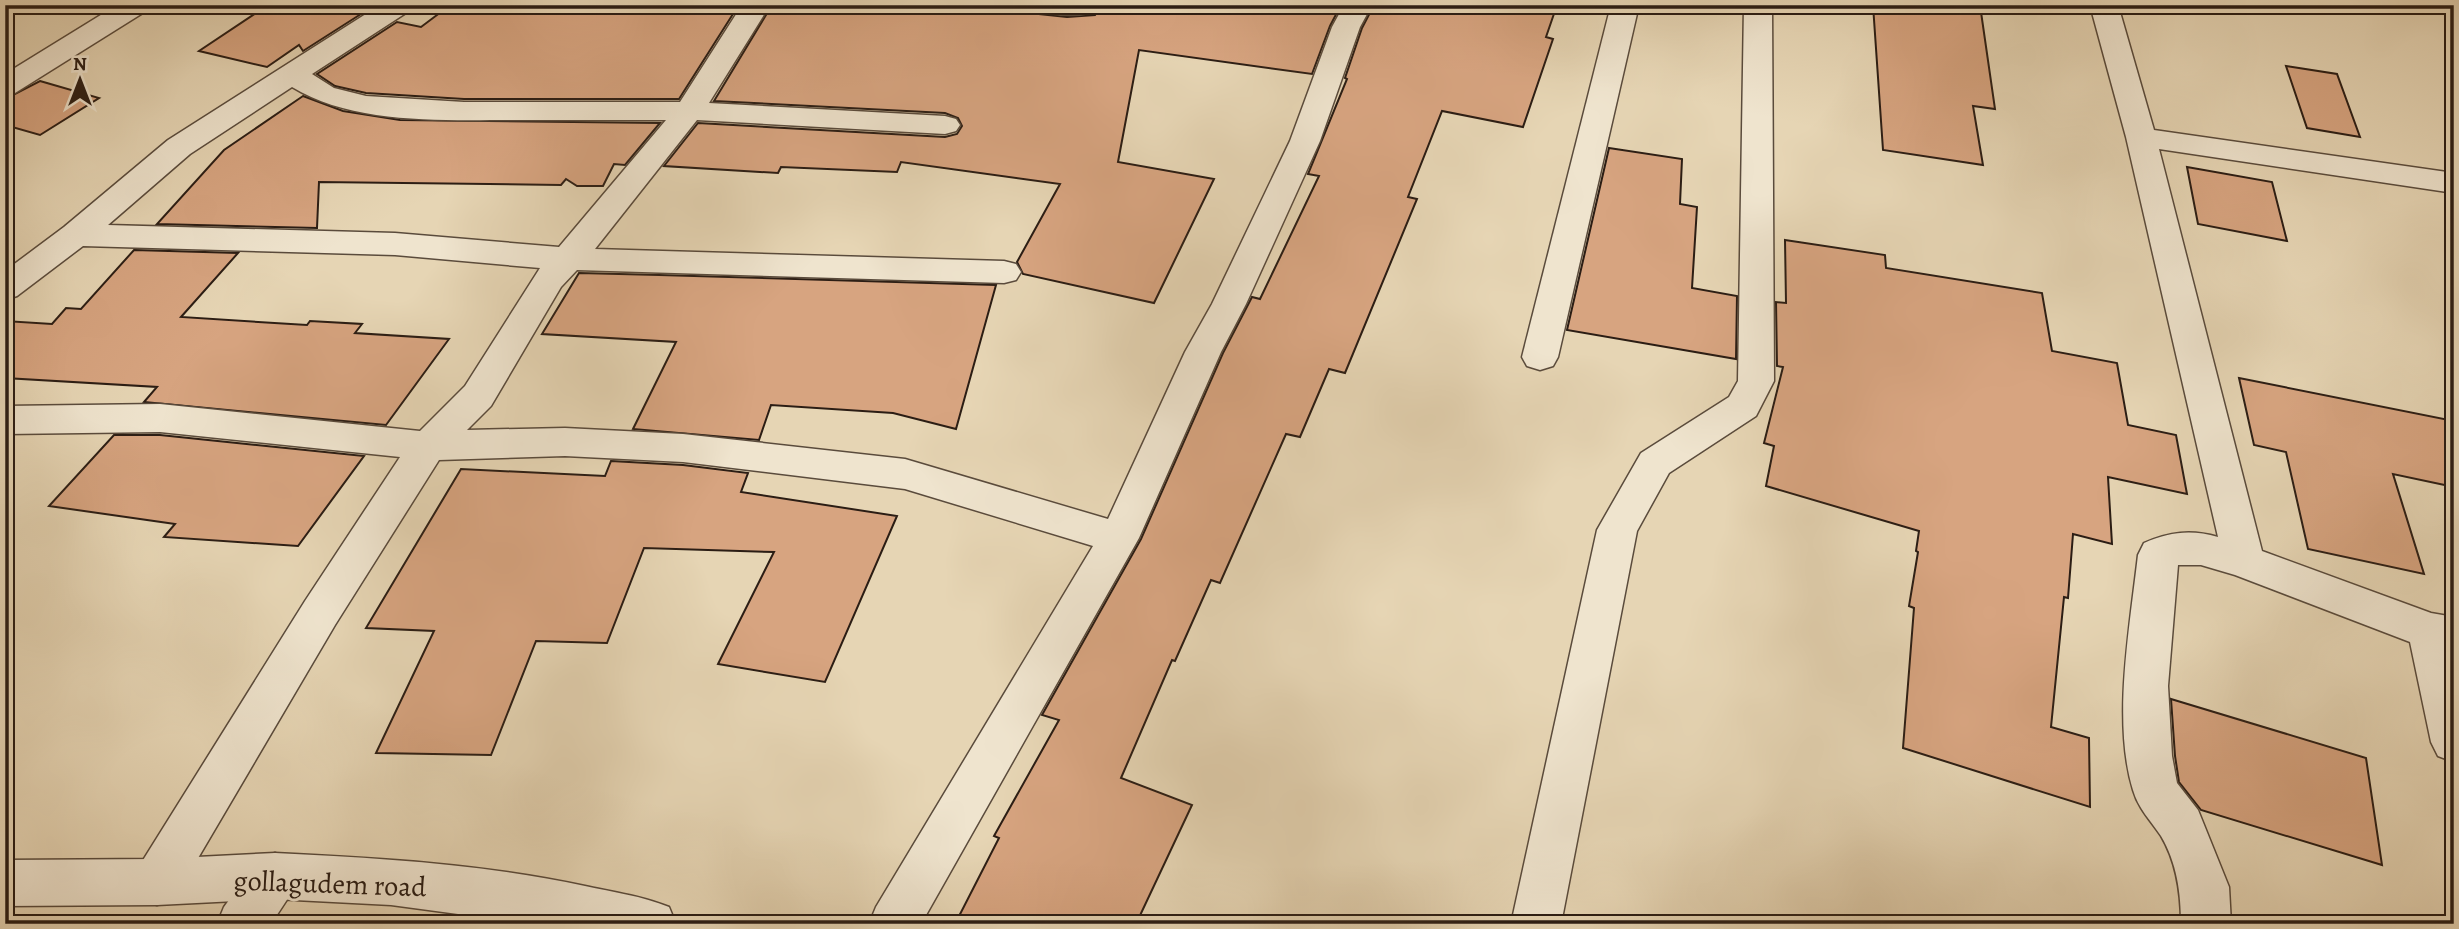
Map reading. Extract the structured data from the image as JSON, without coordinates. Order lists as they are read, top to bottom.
{
  "streets": {
    "street": ["gollagudem road"]
  },
  "north": "top"
}
